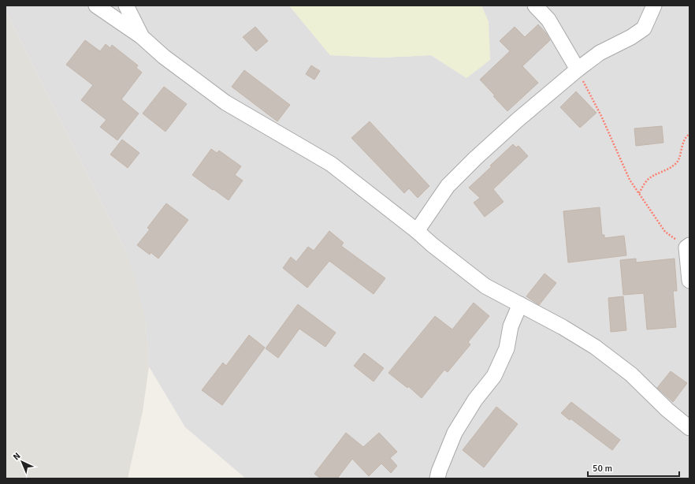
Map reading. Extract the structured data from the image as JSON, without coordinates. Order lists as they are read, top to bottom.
{
  "scale_bar": "50 m",
  "north": "top left"
}
